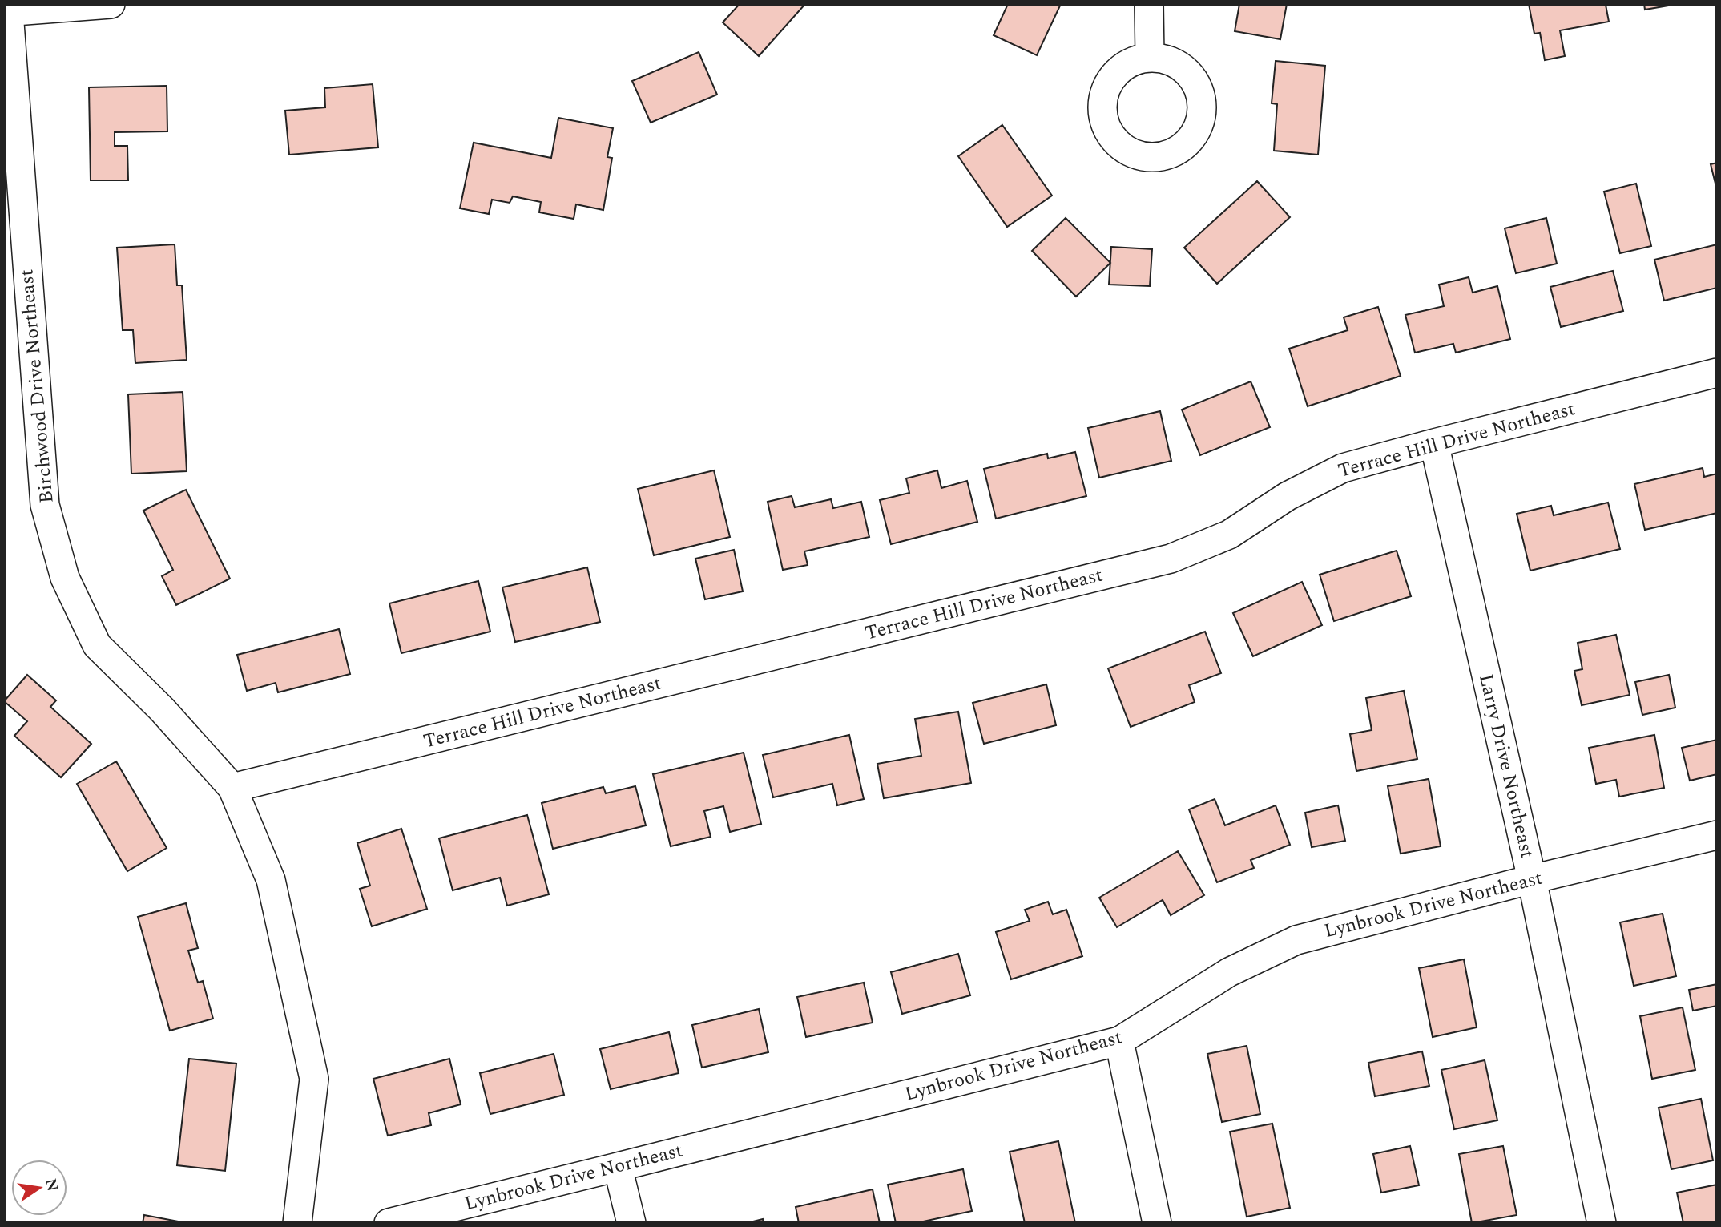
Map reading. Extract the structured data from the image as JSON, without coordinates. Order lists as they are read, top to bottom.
{
  "streets": {
    "street": [
      "Birchwood Drive Northeast",
      "Terrace Hill Drive Northeast",
      "Larry Drive Northeast",
      "Lynbrook Drive Northeast"
    ]
  },
  "crossings": [
    ["Birchwood Drive Northeast", "Terrace Hill Drive Northeast"],
    ["Terrace Hill Drive Northeast", "Larry Drive Northeast"],
    ["Larry Drive Northeast", "Lynbrook Drive Northeast"]
  ],
  "north": "right"
}
